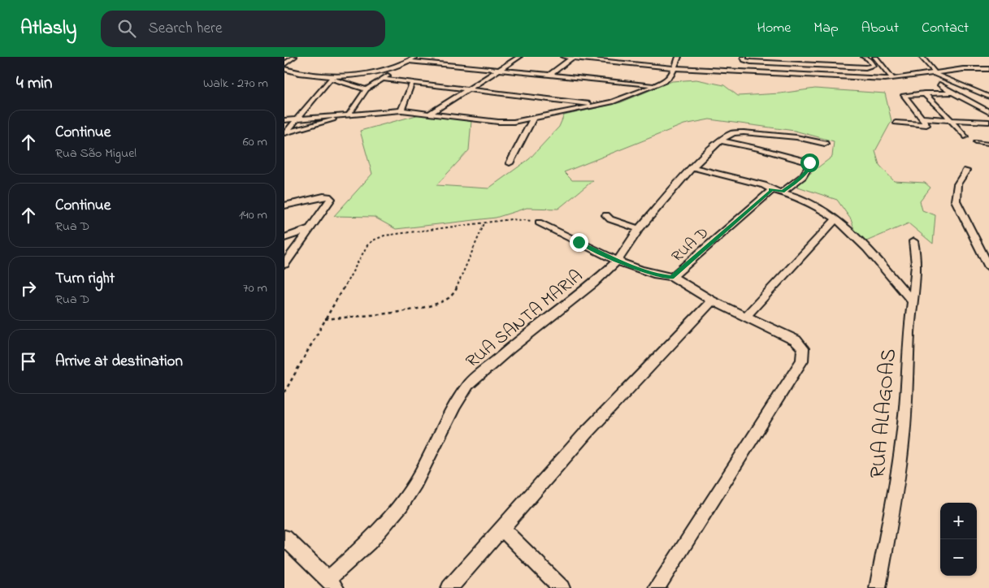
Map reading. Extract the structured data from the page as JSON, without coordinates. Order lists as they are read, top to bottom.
{
  "streets": {
    "street": ["RUA D", "RUA SANTA MARIA", "RUA ALAGOAS"]
  },
  "crossings": [
    ["RUA D", "RUA SANTA MARIA"]
  ],
  "page": {
    "header": "Atlasly",
    "search": "Search here",
    "nav": [
      "Home",
      "Map",
      "About",
      "Contact"
    ],
    "heading": ["4 min", "Walk · 270 m"],
    "list": [
      ["Continue", "Rua São Miguel", "60 m"],
      ["Continue", "Rua D", "140 m"],
      ["Turn right", "Rua D", "70 m"],
      "Arrive at destination"
    ],
    "map_buttons": ["+", "−"]
  }
}
